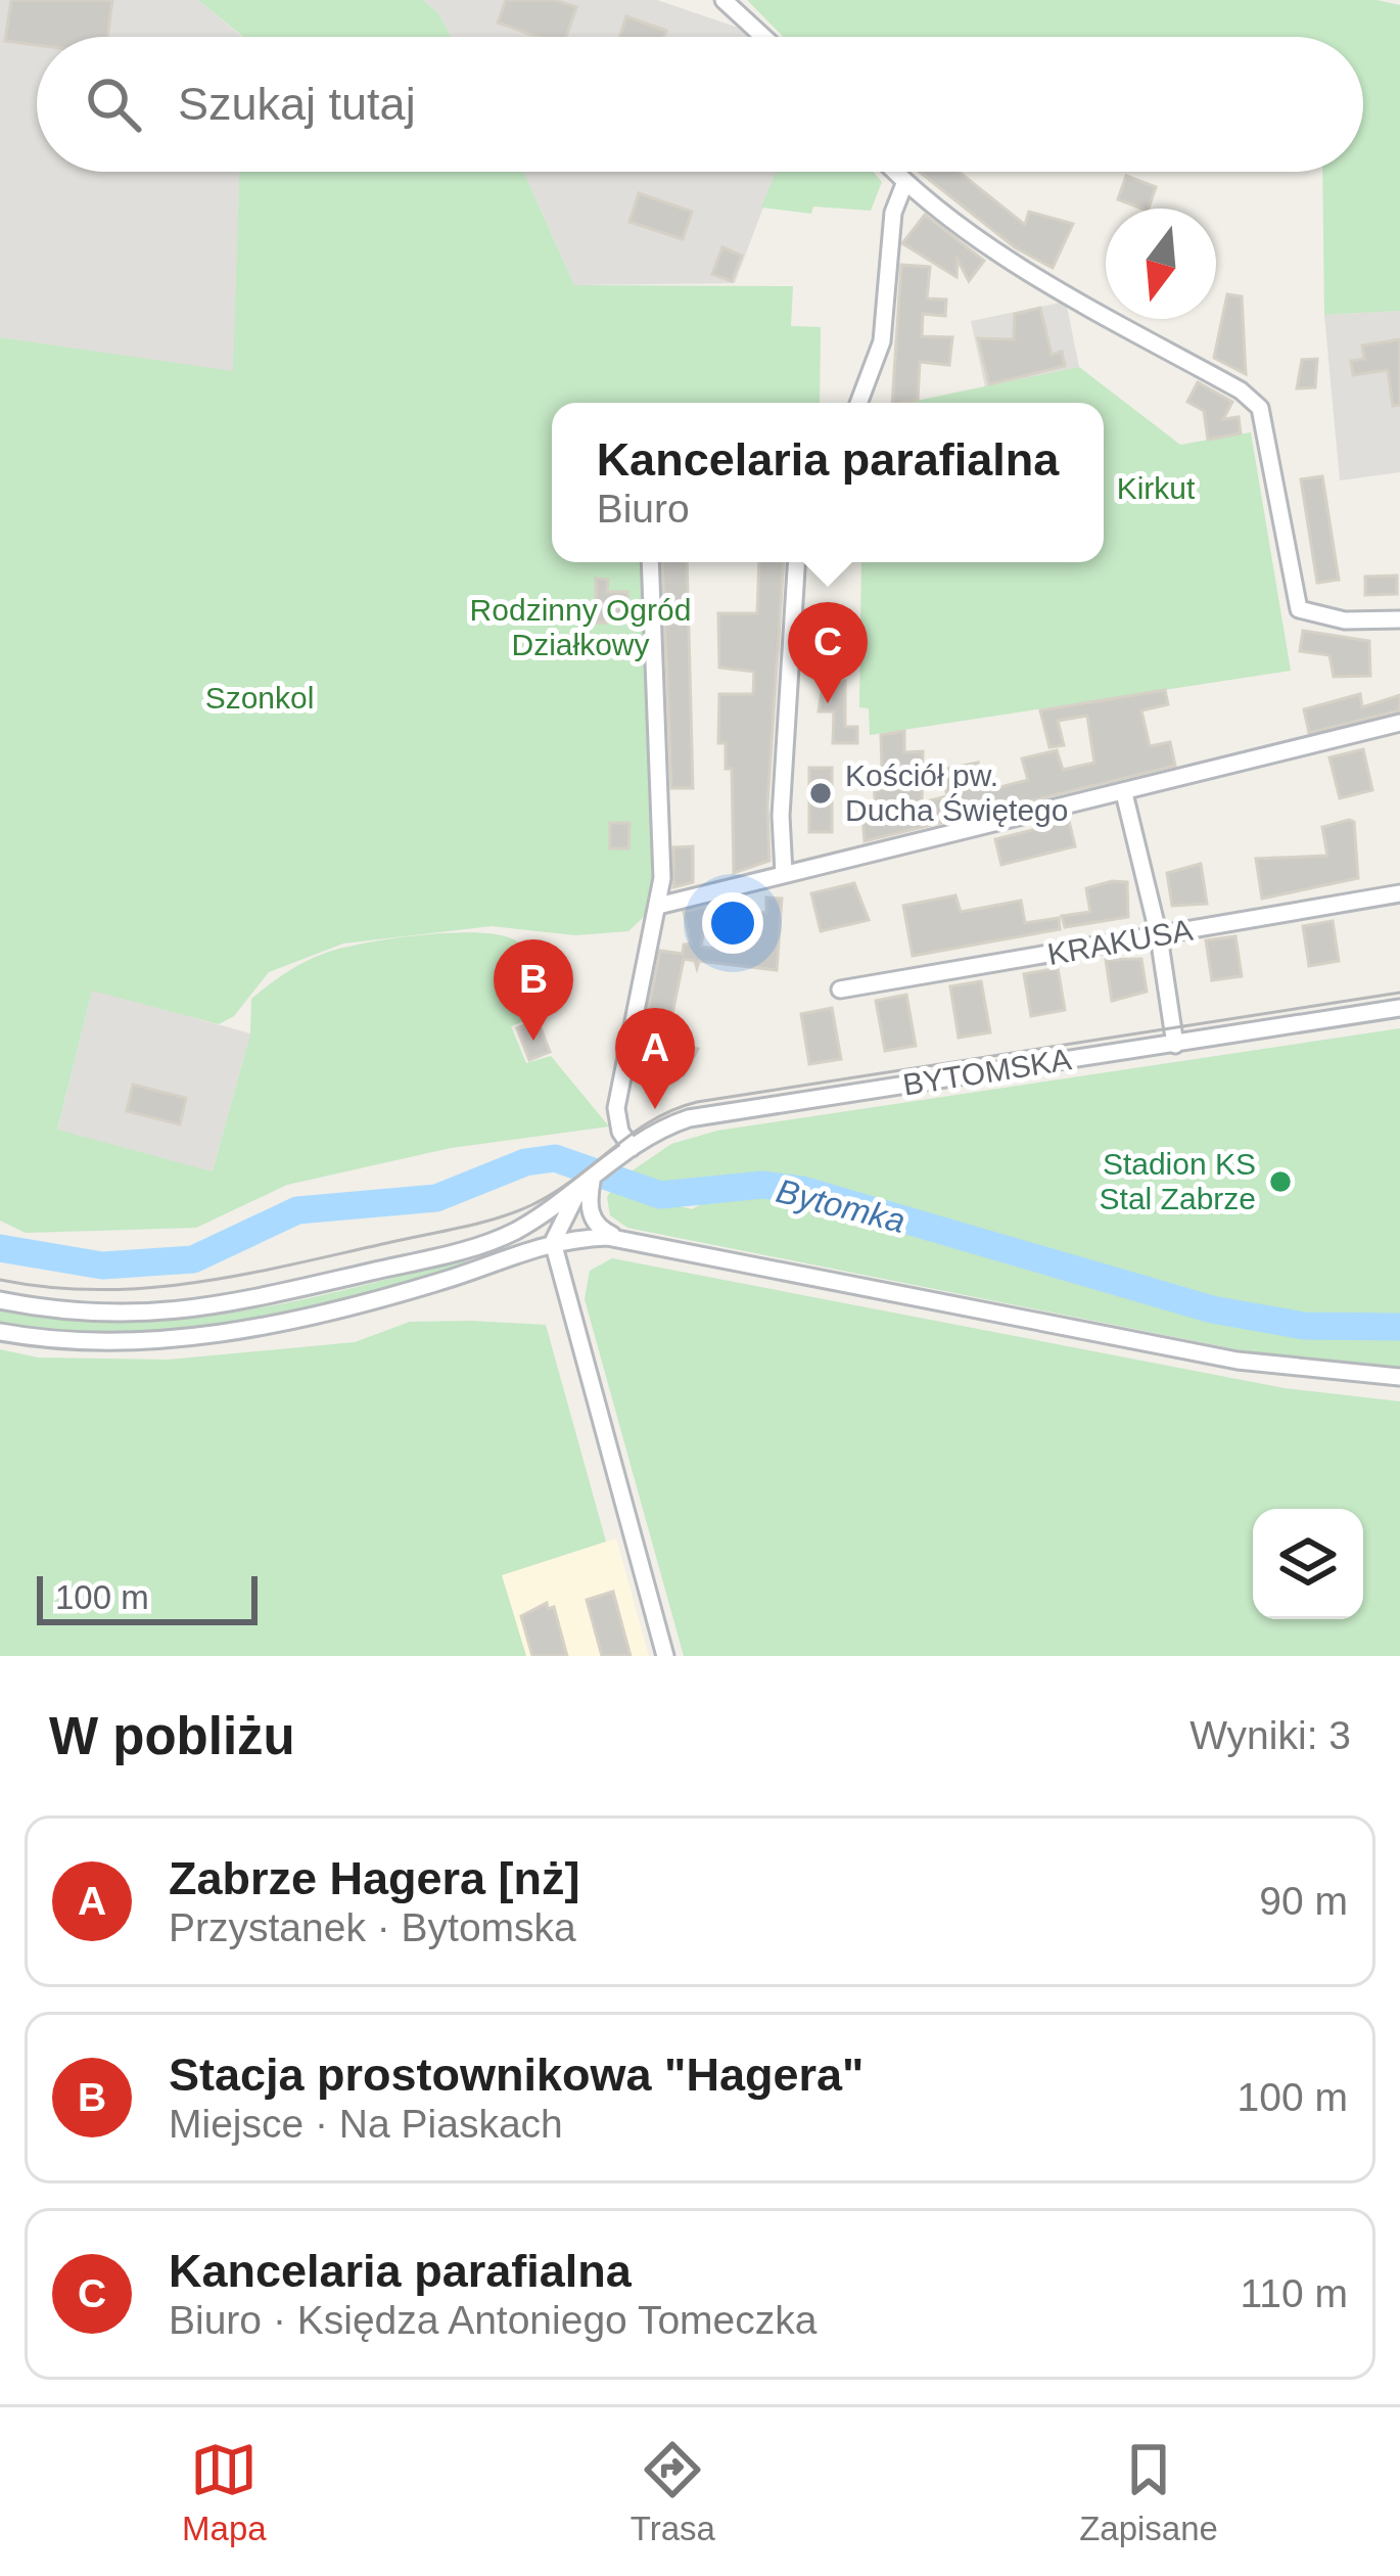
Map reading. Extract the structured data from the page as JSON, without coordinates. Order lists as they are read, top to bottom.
{
  "streets": {
    "street": ["KRAKUSA", "BYTOMSKA"]
  },
  "water": ["Bytomka"],
  "parks": ["Kirkut", "Rodzinny Ogród Działkowy", "Szonkol"],
  "places": ["Kościół pw. Ducha Świętego", "Stadion KS Stal Zabrze"],
  "scale_bar": "100 m",
  "north": "bottom",
  "page": {
    "search": "Szukaj tutaj",
    "popup": ["Kancelaria parafialna", "Biuro"],
    "pins": ["C", "B", "A"],
    "scale": "100 m",
    "heading": ["W pobliżu", "Wyniki: 3"],
    "list": [
      {
        "mark": "A",
        "name": "Zabrze Hagera [nż]",
        "note": "Przystanek · Bytomska",
        "value": "90 m"
      },
      {
        "mark": "B",
        "name": "Stacja prostownikowa \"Hagera\"",
        "note": "Miejsce · Na Piaskach",
        "value": "100 m"
      },
      {
        "mark": "C",
        "name": "Kancelaria parafialna",
        "note": "Biuro · Księdza Antoniego Tomeczka",
        "value": "110 m"
      }
    ],
    "nav": ["Mapa", "Trasa", "Zapisane"]
  }
}
